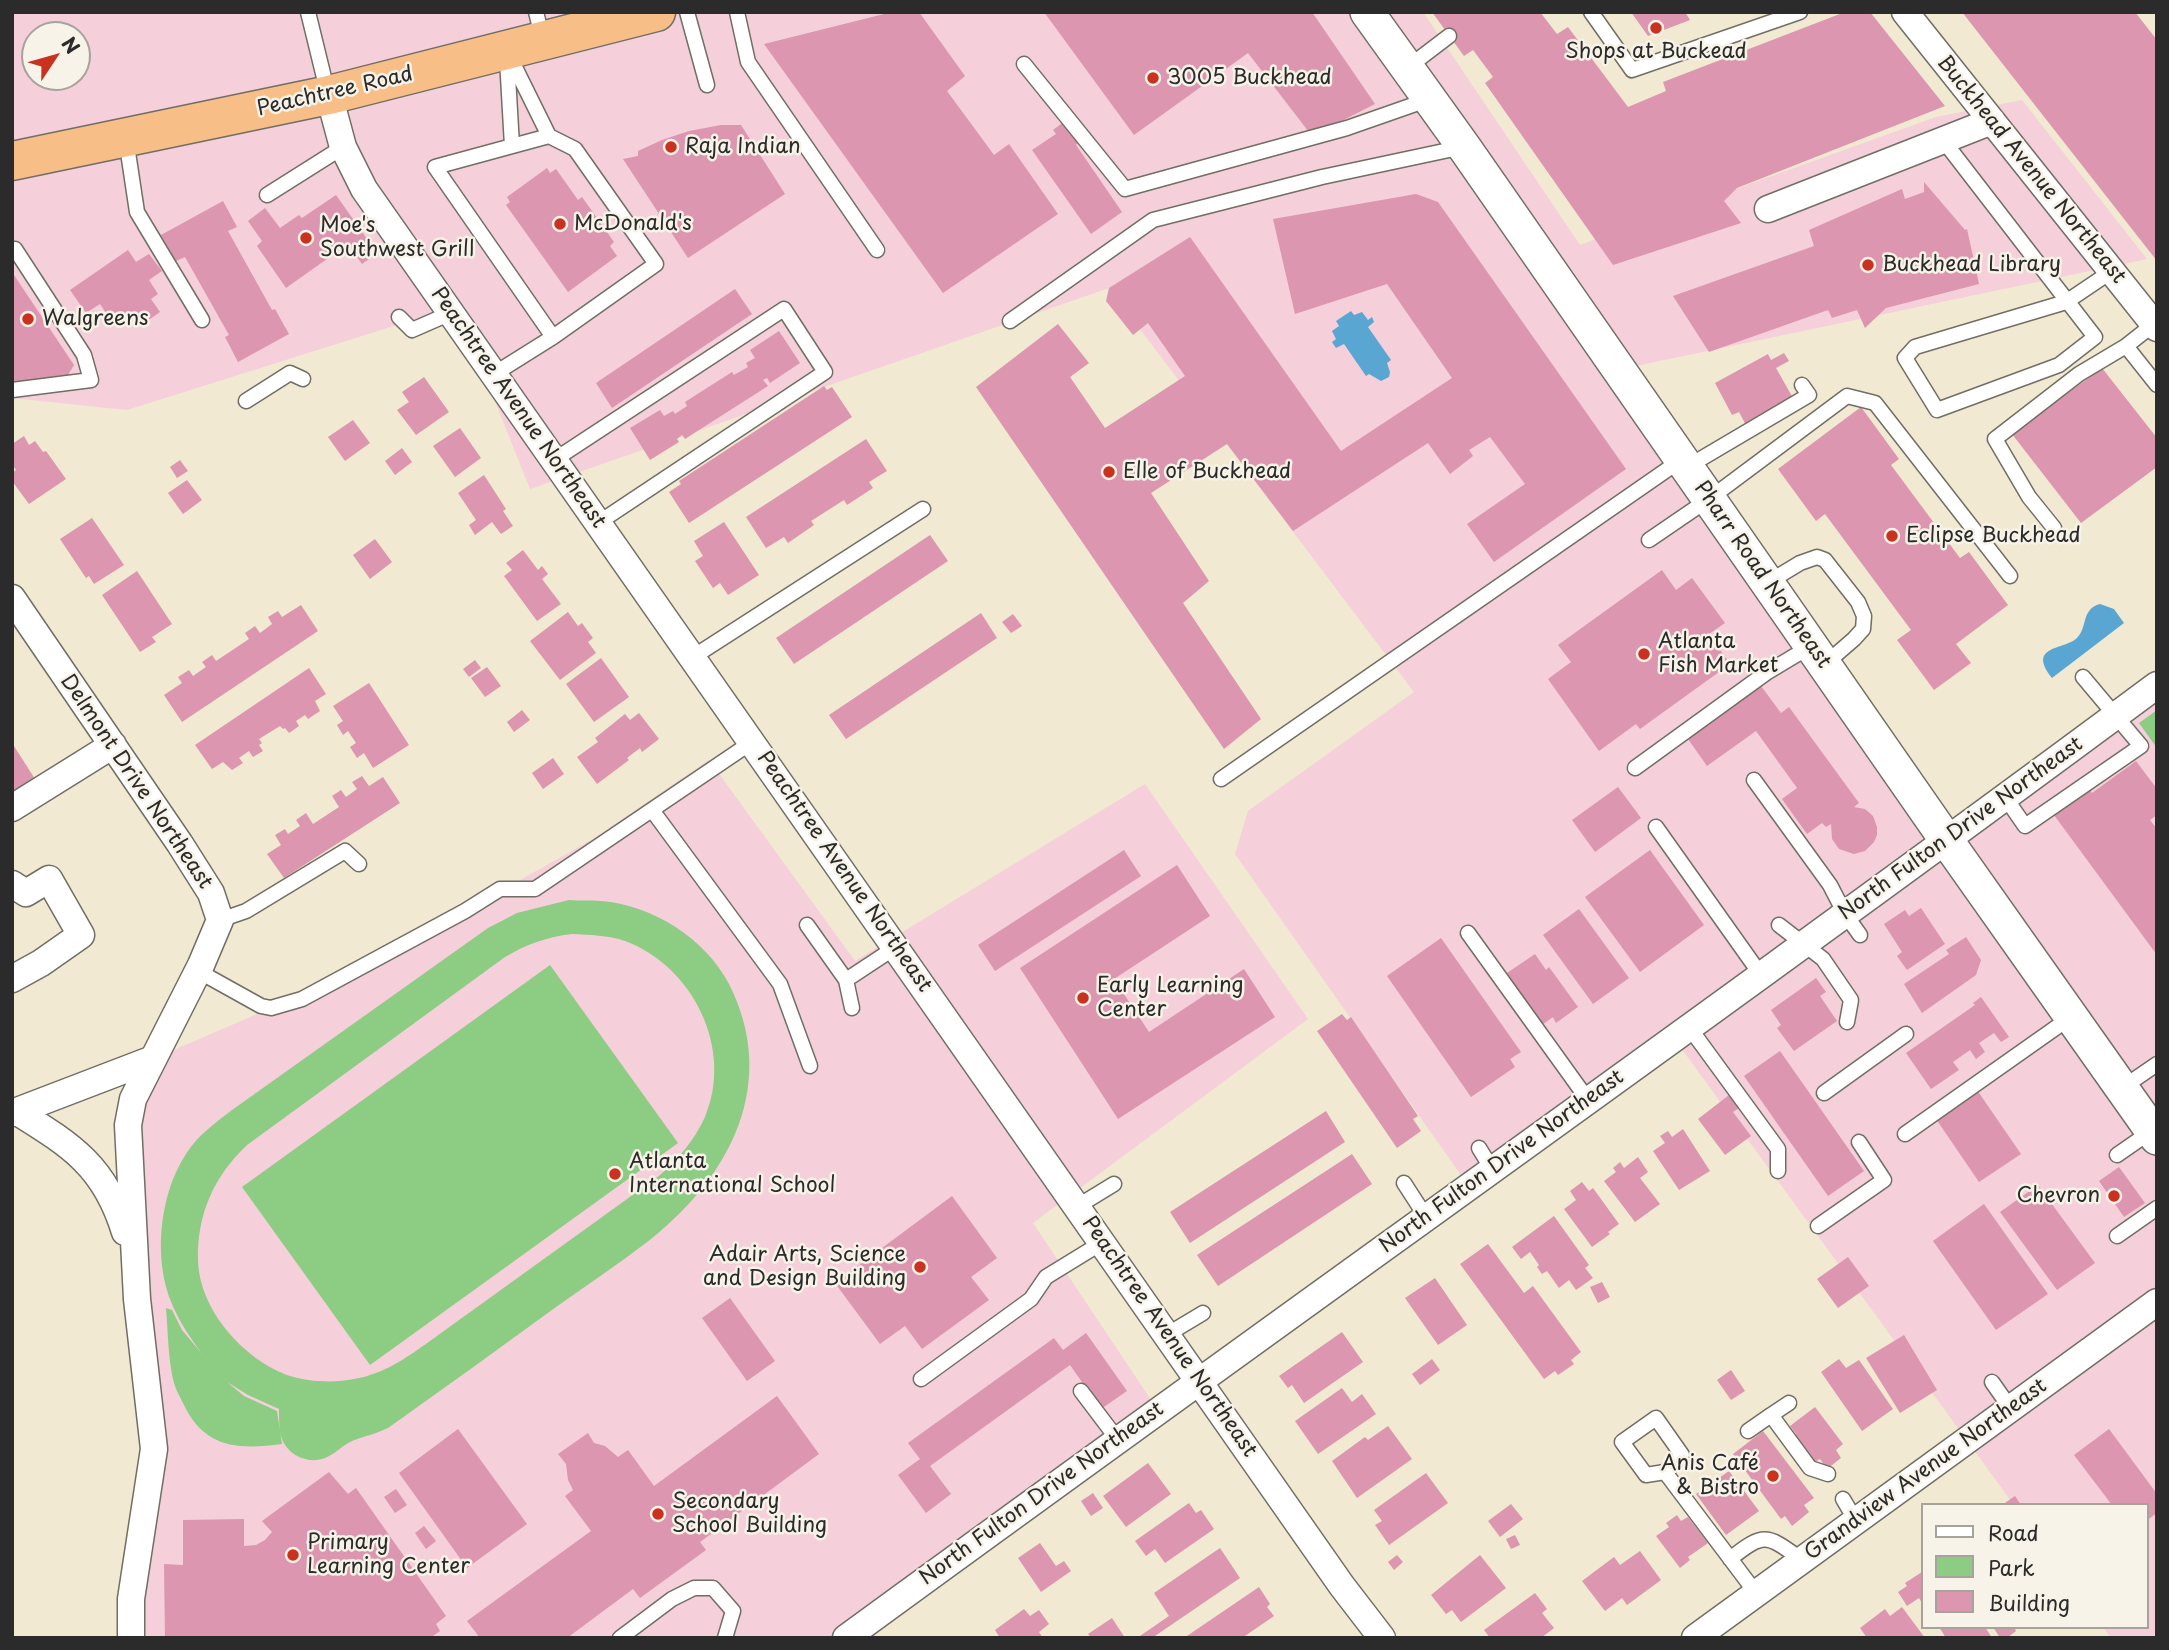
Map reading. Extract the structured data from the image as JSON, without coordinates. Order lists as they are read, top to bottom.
{
  "streets": {
    "highway": ["Peachtree Road"],
    "street": [
      "Buckhead Avenue Northeast",
      "Peachtree Avenue Northeast",
      "Pharr Road Northeast",
      "Delmont Drive Northeast",
      "North Fulton Drive Northeast",
      "Grandview Avenue Northeast"
    ]
  },
  "crossings": [
    ["Peachtree Road", "Peachtree Avenue Northeast"],
    ["Peachtree Avenue Northeast", "North Fulton Drive Northeast"],
    ["Pharr Road Northeast", "North Fulton Drive Northeast"]
  ],
  "places": [
    "Shops at Buckead",
    "3005 Buckhead",
    "Raja Indian",
    "McDonald's",
    "Moe's Southwest Grill",
    "Buckhead Library",
    "Walgreens",
    "Elle of Buckhead",
    "Eclipse Buckhead",
    "Atlanta Fish Market",
    "Early Learning Center",
    "Atlanta International School",
    "Chevron",
    "Adair Arts, Science and Design Building",
    "Anis Café & Bistro",
    "Secondary School Building",
    "Primary Learning Center"
  ],
  "legend": ["Road", "Park", "Building"],
  "north": "top right"
}
